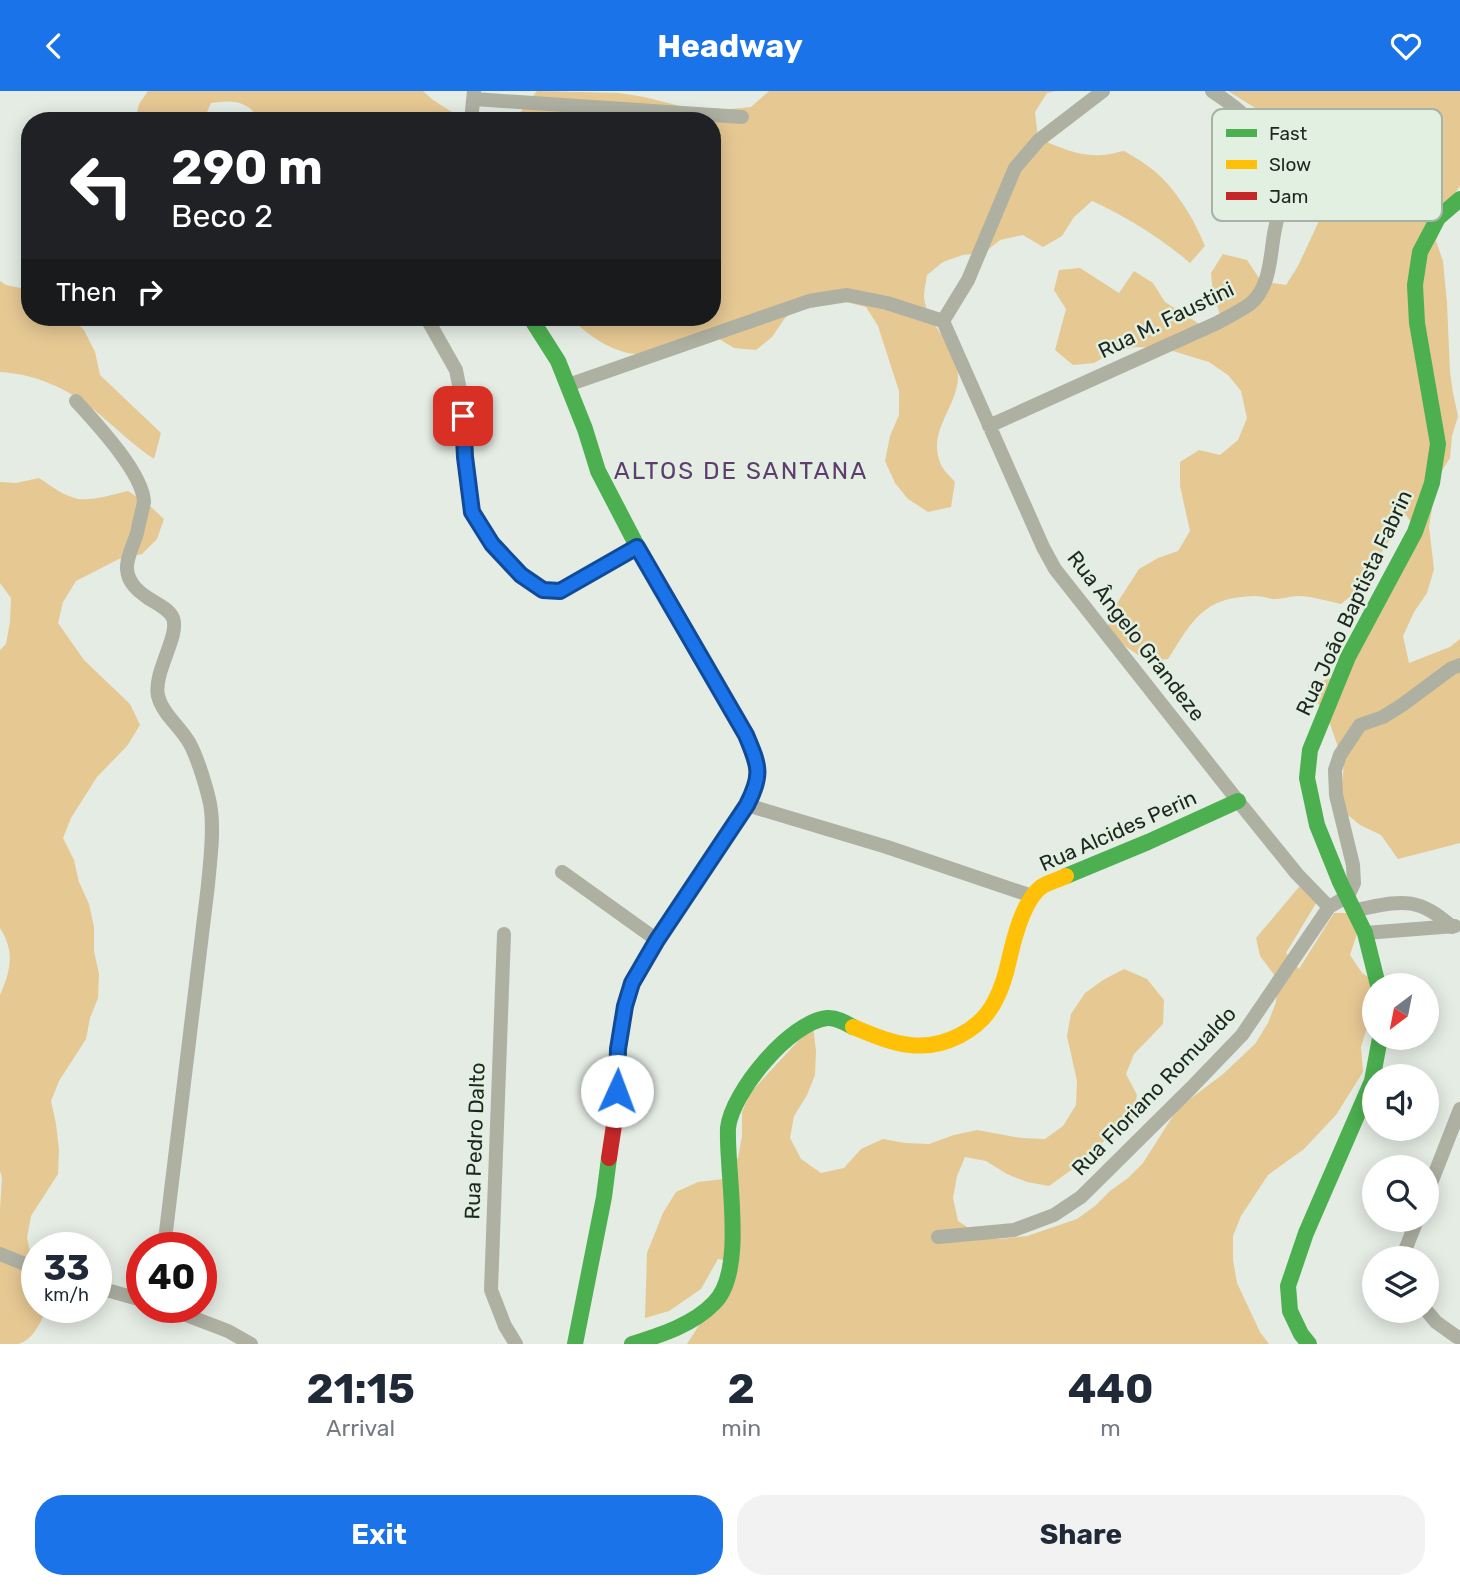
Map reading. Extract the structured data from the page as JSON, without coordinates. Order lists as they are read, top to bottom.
{
  "streets": {
    "street": [
      "Rua M. Faustini",
      "Rua João Baptista Fabrin",
      "Rua Ângelo Grandeze",
      "Rua Alcides Perin",
      "Rua Floriano Romualdo",
      "Rua Pedro Dalto"
    ]
  },
  "crossings": [
    ["Rua M. Faustini", "Rua Ângelo Grandeze"],
    ["Rua João Baptista Fabrin", "Rua Floriano Romualdo"],
    ["Rua Ângelo Grandeze", "Rua Alcides Perin"],
    ["Rua Ângelo Grandeze", "Rua Floriano Romualdo"]
  ],
  "districts": ["ALTOS DE SANTANA"],
  "legend": ["Fast", "Slow", "Jam"],
  "north": "bottom left",
  "page": {
    "header": "Headway",
    "turn": ["290 m", "Beco 2"],
    "then": "Then",
    "speed": "33 km/h",
    "limit": "40",
    "eta": [
      "21:15",
      "Arrival",
      "2",
      "min",
      "440",
      "m"
    ],
    "buttons": ["Exit", "Share"]
  }
}
